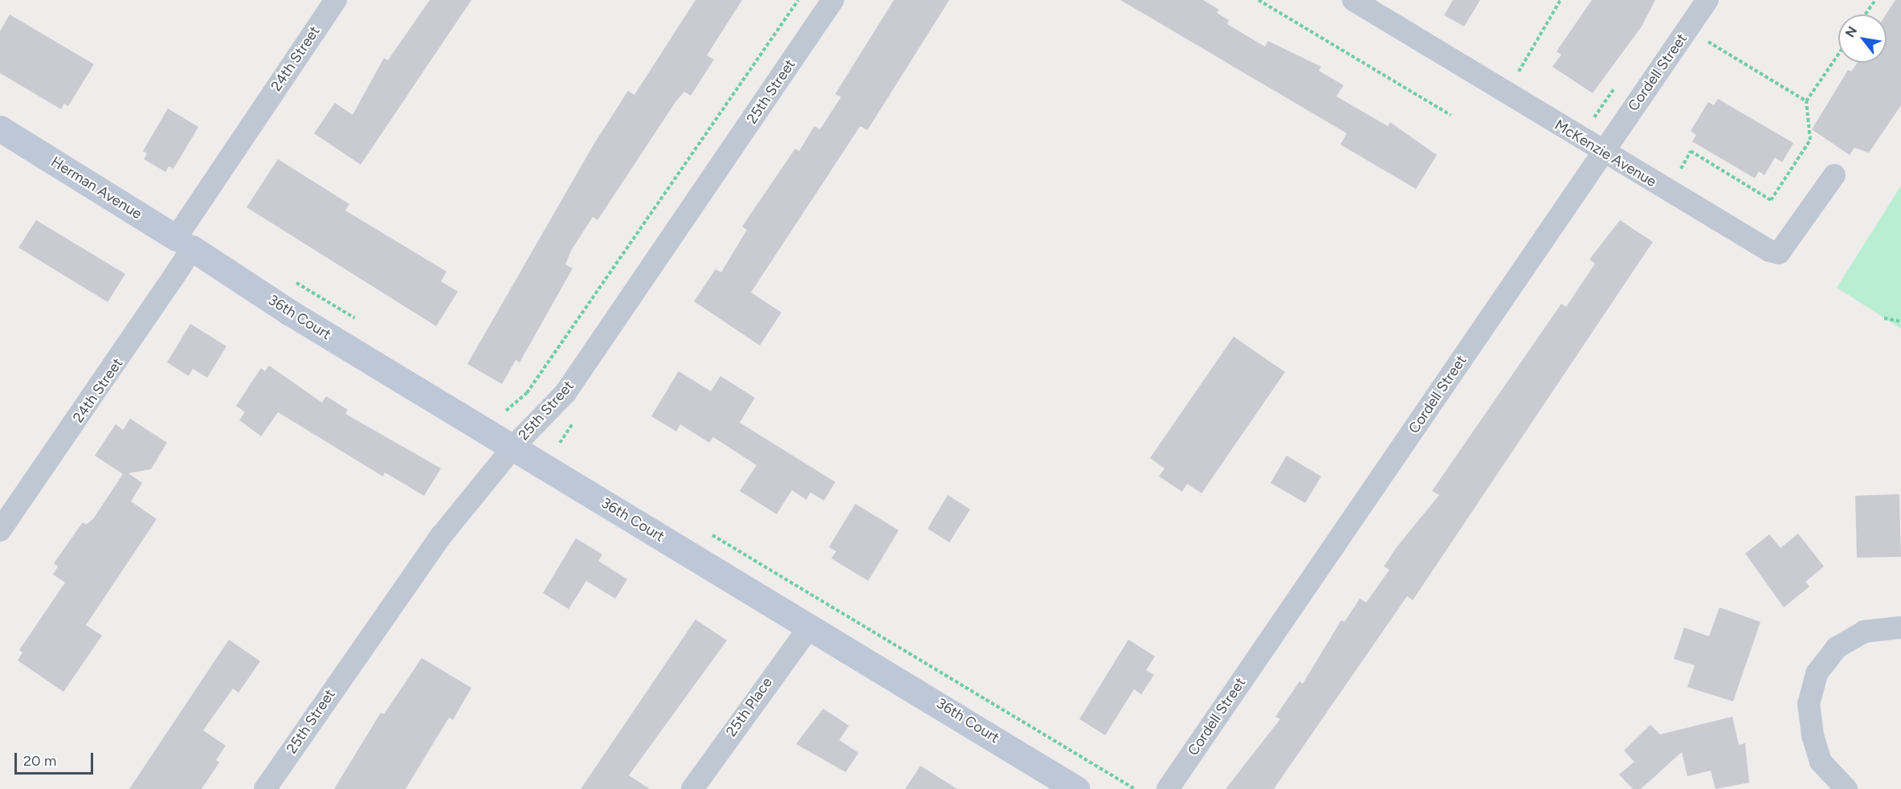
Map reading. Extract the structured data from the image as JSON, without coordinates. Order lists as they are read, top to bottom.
{
  "streets": {
    "street": [
      "24th Street",
      "Cordell Street",
      "25th Street",
      "McKenzie Avenue",
      "Herman Avenue",
      "36th Court",
      "25th Place"
    ]
  },
  "crossings": [
    ["24th Street", "Herman Avenue"],
    ["24th Street", "36th Court"],
    ["Cordell Street", "McKenzie Avenue"],
    ["25th Street", "36th Court"],
    ["Herman Avenue", "36th Court"],
    ["36th Court", "25th Place"]
  ],
  "scale_bar": "20 m",
  "north": "top left"
}
